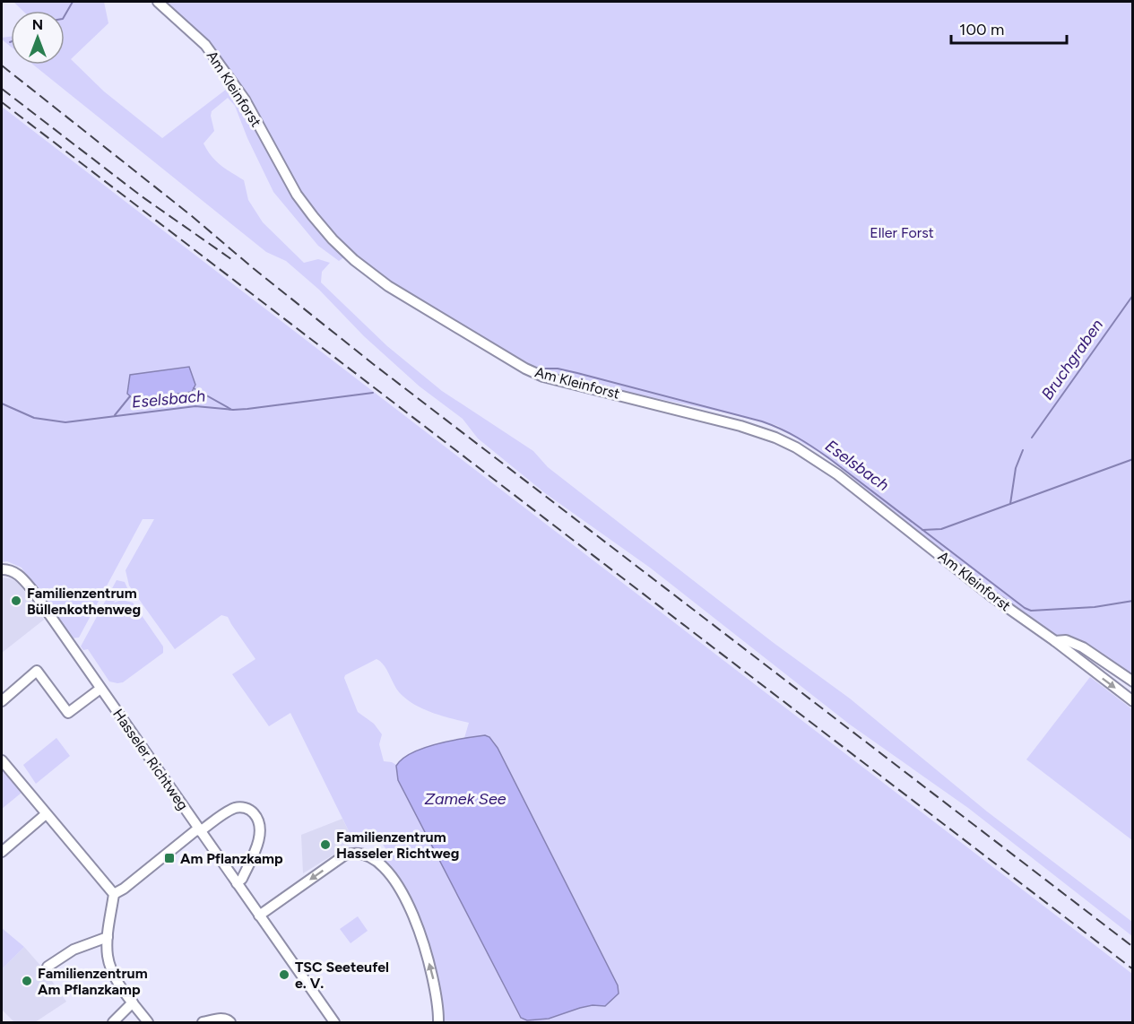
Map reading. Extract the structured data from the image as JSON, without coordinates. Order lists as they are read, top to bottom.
{
  "streets": {
    "street": ["Am Kleinforst", "Hasseler Richtweg"]
  },
  "water": ["Bruchgraben", "Eselsbach", "Zamek See"],
  "parks": ["Eller Forst"],
  "places": {
    "other": [
      "Familienzentrum Büllenkothenweg",
      "Familienzentrum Hasseler Richtweg",
      "TSC Seeteufel e. V.",
      "Familienzentrum Am Pflanzkamp"
    ],
    "transit": ["Am Pflanzkamp"]
  },
  "scale_bar": "100 m",
  "north": "top"
}
